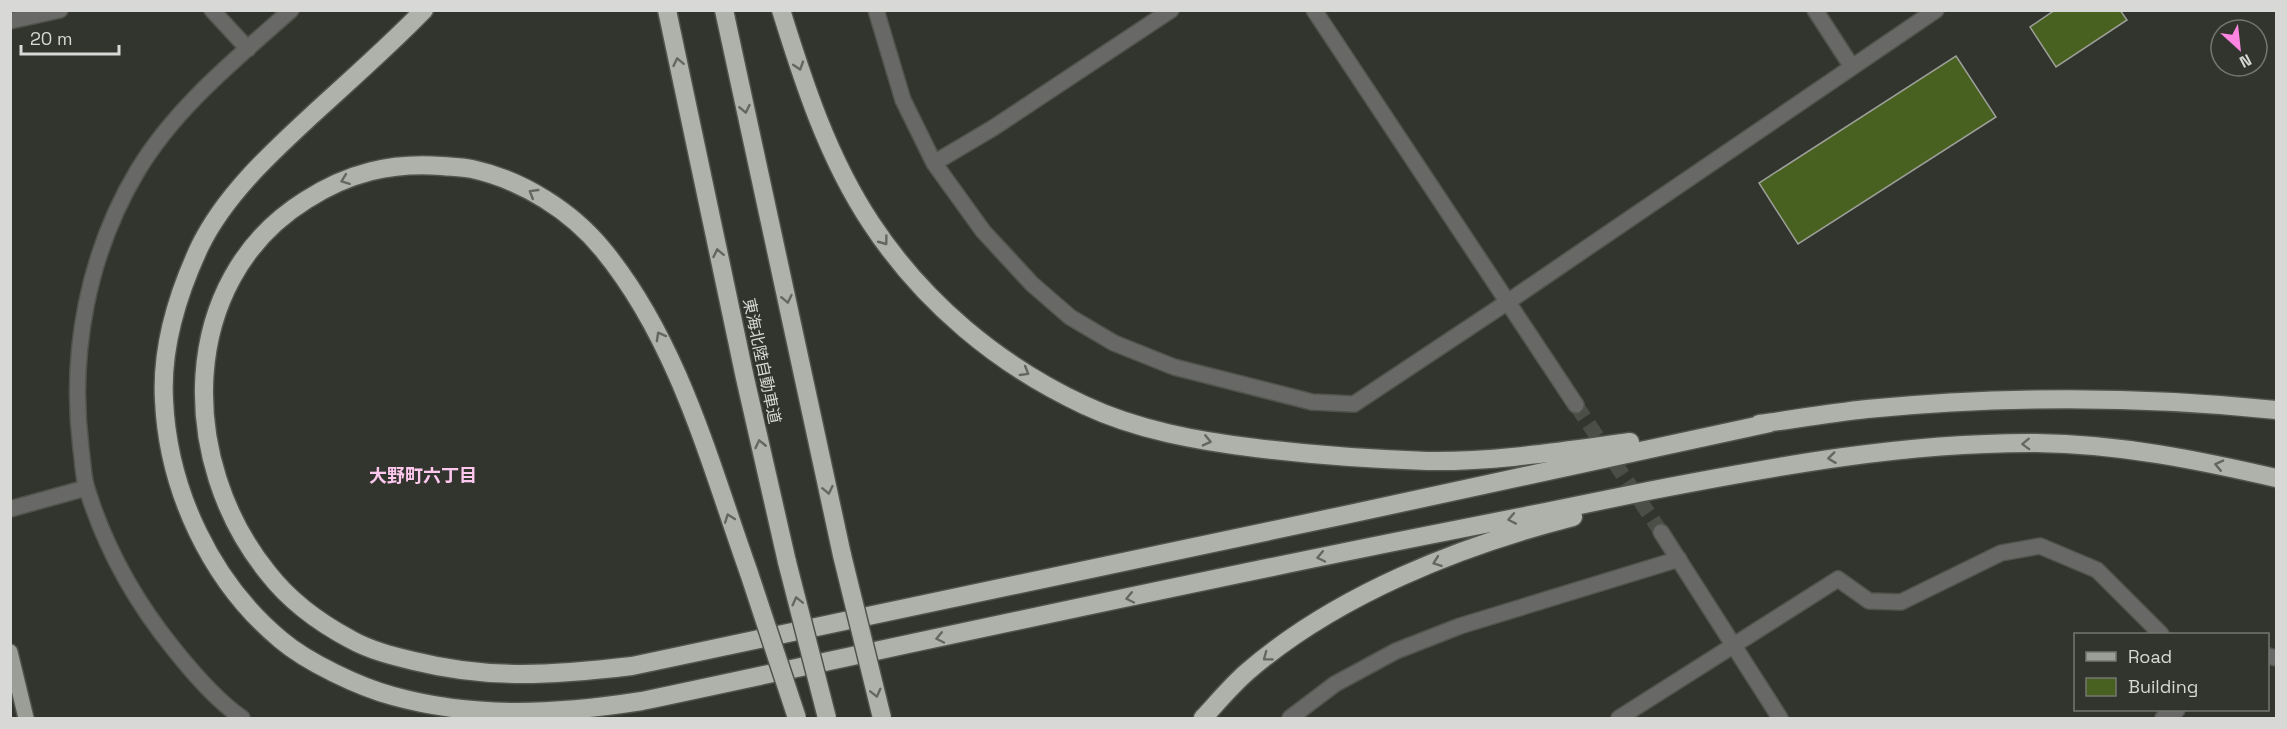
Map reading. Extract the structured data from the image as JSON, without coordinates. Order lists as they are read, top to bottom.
{
  "streets": {
    "highway": ["東海北陸自動車道"]
  },
  "districts": ["大野町六丁目"],
  "legend": ["Road", "Building"],
  "scale_bar": "20 m",
  "north": "bottom right"
}
